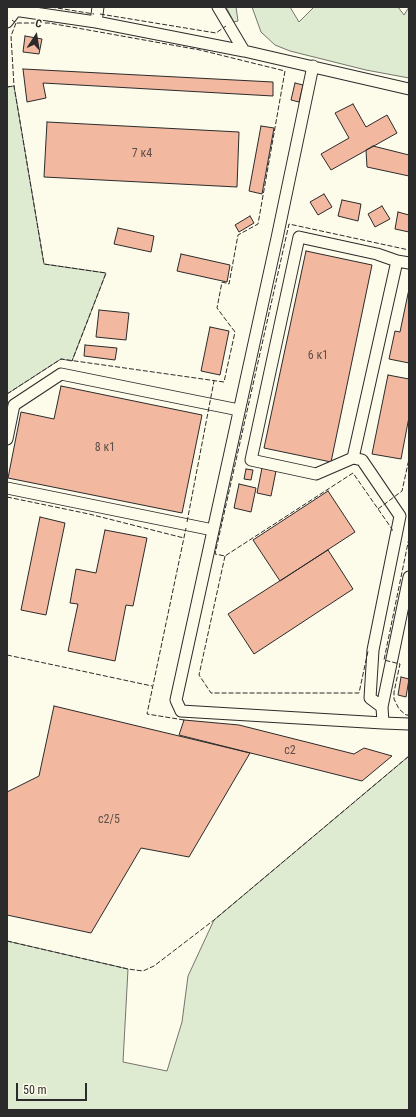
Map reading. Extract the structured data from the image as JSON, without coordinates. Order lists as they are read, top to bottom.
{
  "house_numbers": [
    "7 к4",
    "6 к1",
    "8 к1",
    "с2",
    "с2/5"
  ],
  "scale_bar": "50 m",
  "north": "top"
}
